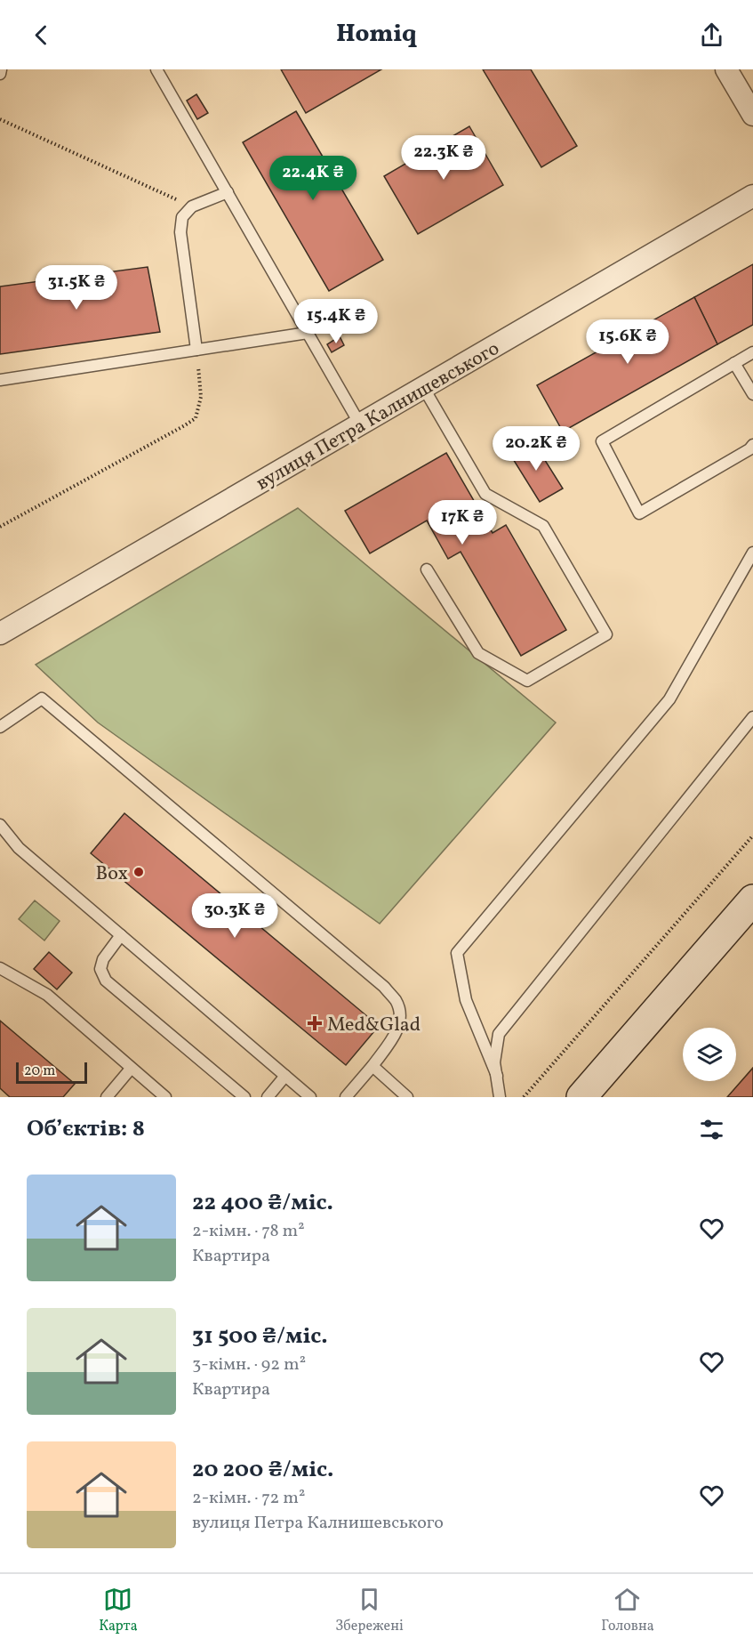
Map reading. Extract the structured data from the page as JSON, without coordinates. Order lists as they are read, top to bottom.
{
  "streets": {
    "street": ["вулиця Петра Калнишевського"]
  },
  "places": {
    "other": ["Box"],
    "health": ["Med&Glad"]
  },
  "scale_bar": "20 m",
  "page": {
    "header": "Homiq",
    "price": [
      "22.3K ₴",
      "22.4K ₴",
      "31.5K ₴",
      "15.4K ₴",
      "15.6K ₴",
      "20.2K ₴",
      "17K ₴",
      "30.3K ₴"
    ],
    "scale": "20 m",
    "heading": "Об’єктів: 8",
    "list": [
      {
        "name": "22 400 ₴/міс.",
        "note": "2-кімн. · 78 m² · Квартира"
      },
      {
        "name": "31 500 ₴/міс.",
        "note": "3-кімн. · 92 m² · Квартира"
      },
      {
        "name": "20 200 ₴/міс.",
        "note": "2-кімн. · 72 m² · вулиця Петра Калнишевського"
      }
    ],
    "tabs": ["Карта", "Збережені", "Головна"]
  }
}
